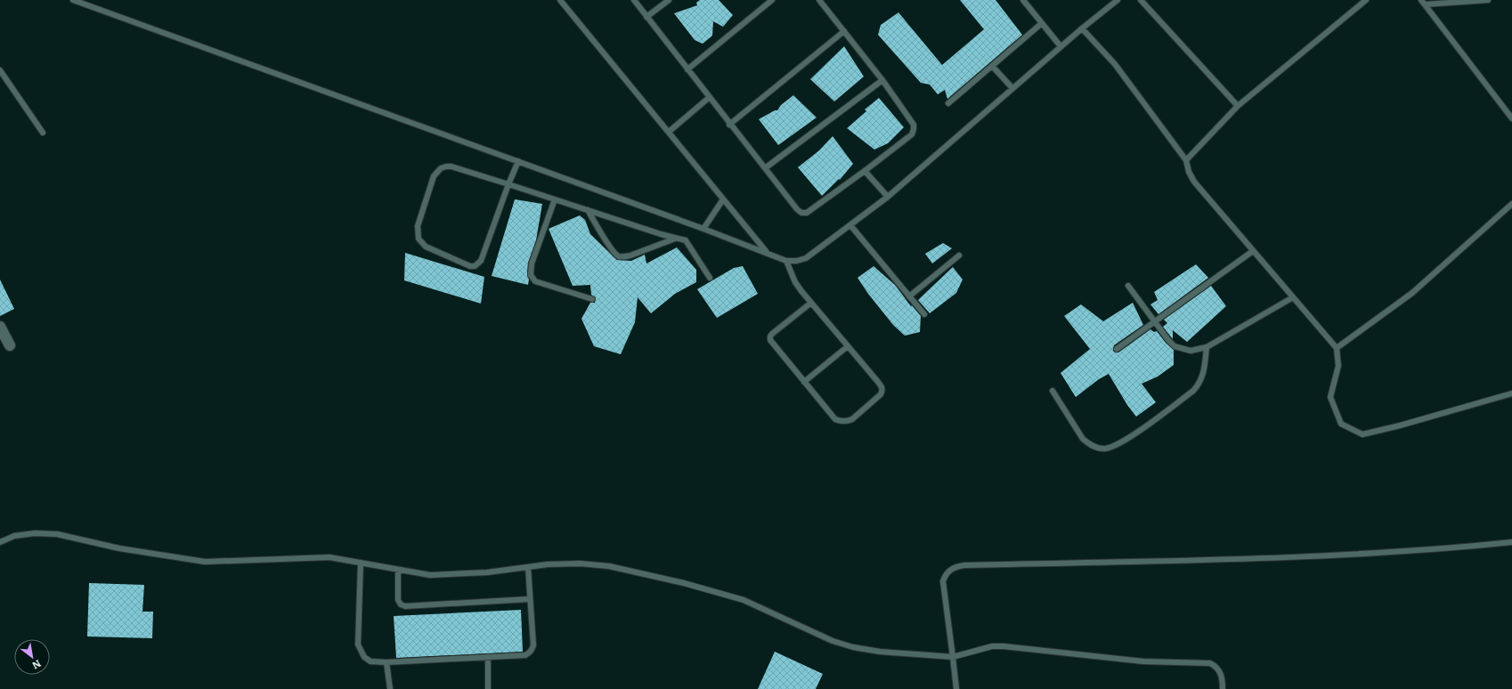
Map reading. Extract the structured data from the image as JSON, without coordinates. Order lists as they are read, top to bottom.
{
  "north": "bottom right"
}
